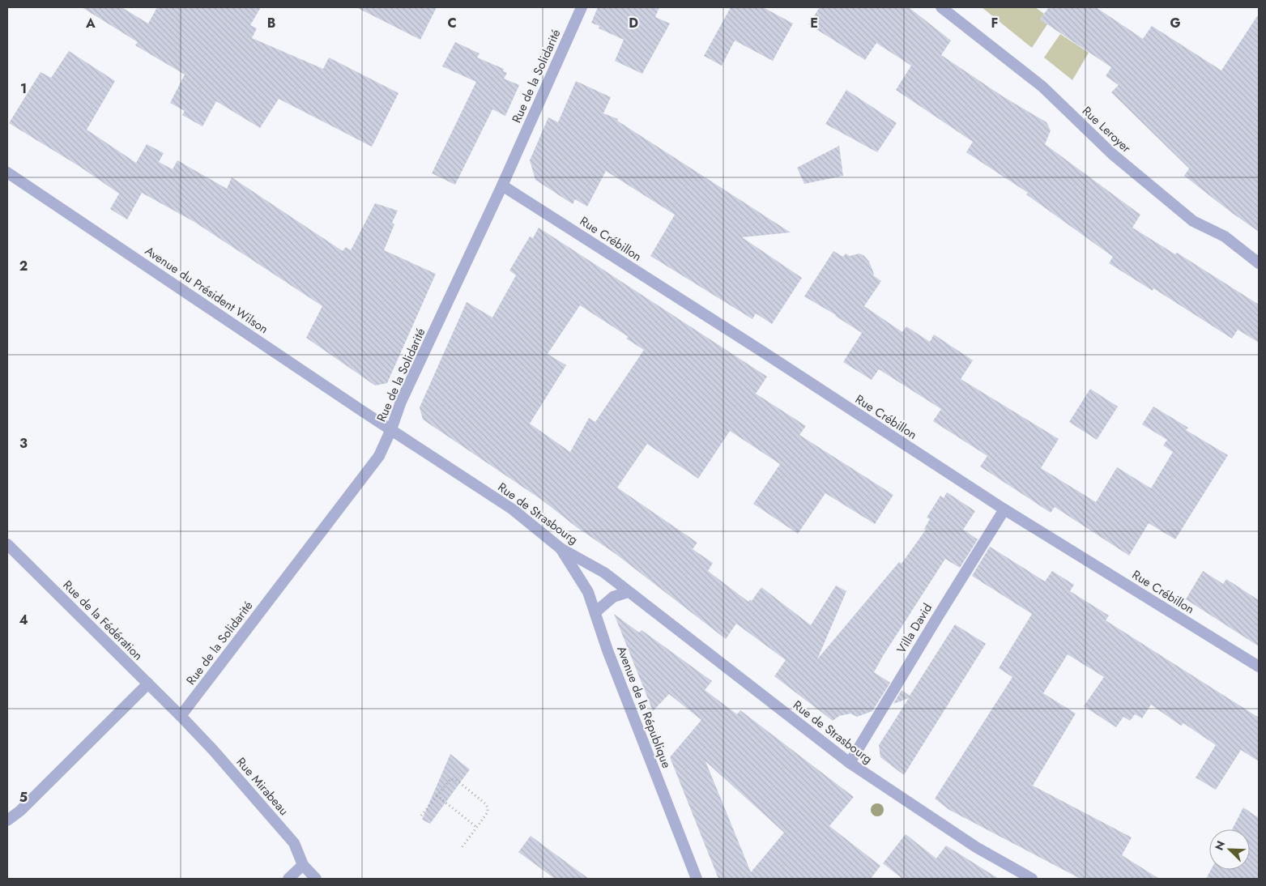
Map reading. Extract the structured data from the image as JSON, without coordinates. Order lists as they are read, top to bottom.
{
  "streets": {
    "street": [
      "Rue de la Solidarité",
      "Rue Leroyer",
      "Rue Crébillon",
      "Avenue du Président Wilson",
      "Rue de Strasbourg",
      "Rue de la Fédération",
      "Villa David",
      "Avenue de la République",
      "Rue Mirabeau"
    ]
  },
  "crossings": [
    ["Rue de la Solidarité", "Rue Crébillon"],
    ["Rue de la Solidarité", "Avenue du Président Wilson"],
    ["Rue de la Solidarité", "Rue de Strasbourg"],
    ["Rue de la Solidarité", "Rue de la Fédération"],
    ["Rue de la Solidarité", "Rue Mirabeau"],
    ["Rue Crébillon", "Villa David"],
    ["Avenue du Président Wilson", "Rue de Strasbourg"],
    ["Rue de Strasbourg", "Villa David"],
    ["Rue de Strasbourg", "Avenue de la République"],
    ["Rue de la Fédération", "Rue Mirabeau"]
  ],
  "north": "top left",
  "grid": {
    "columns": [
      "A",
      "B",
      "C",
      "D",
      "E",
      "F",
      "G"
    ],
    "rows": [
      "1",
      "2",
      "3",
      "4",
      "5"
    ]
  }
}
